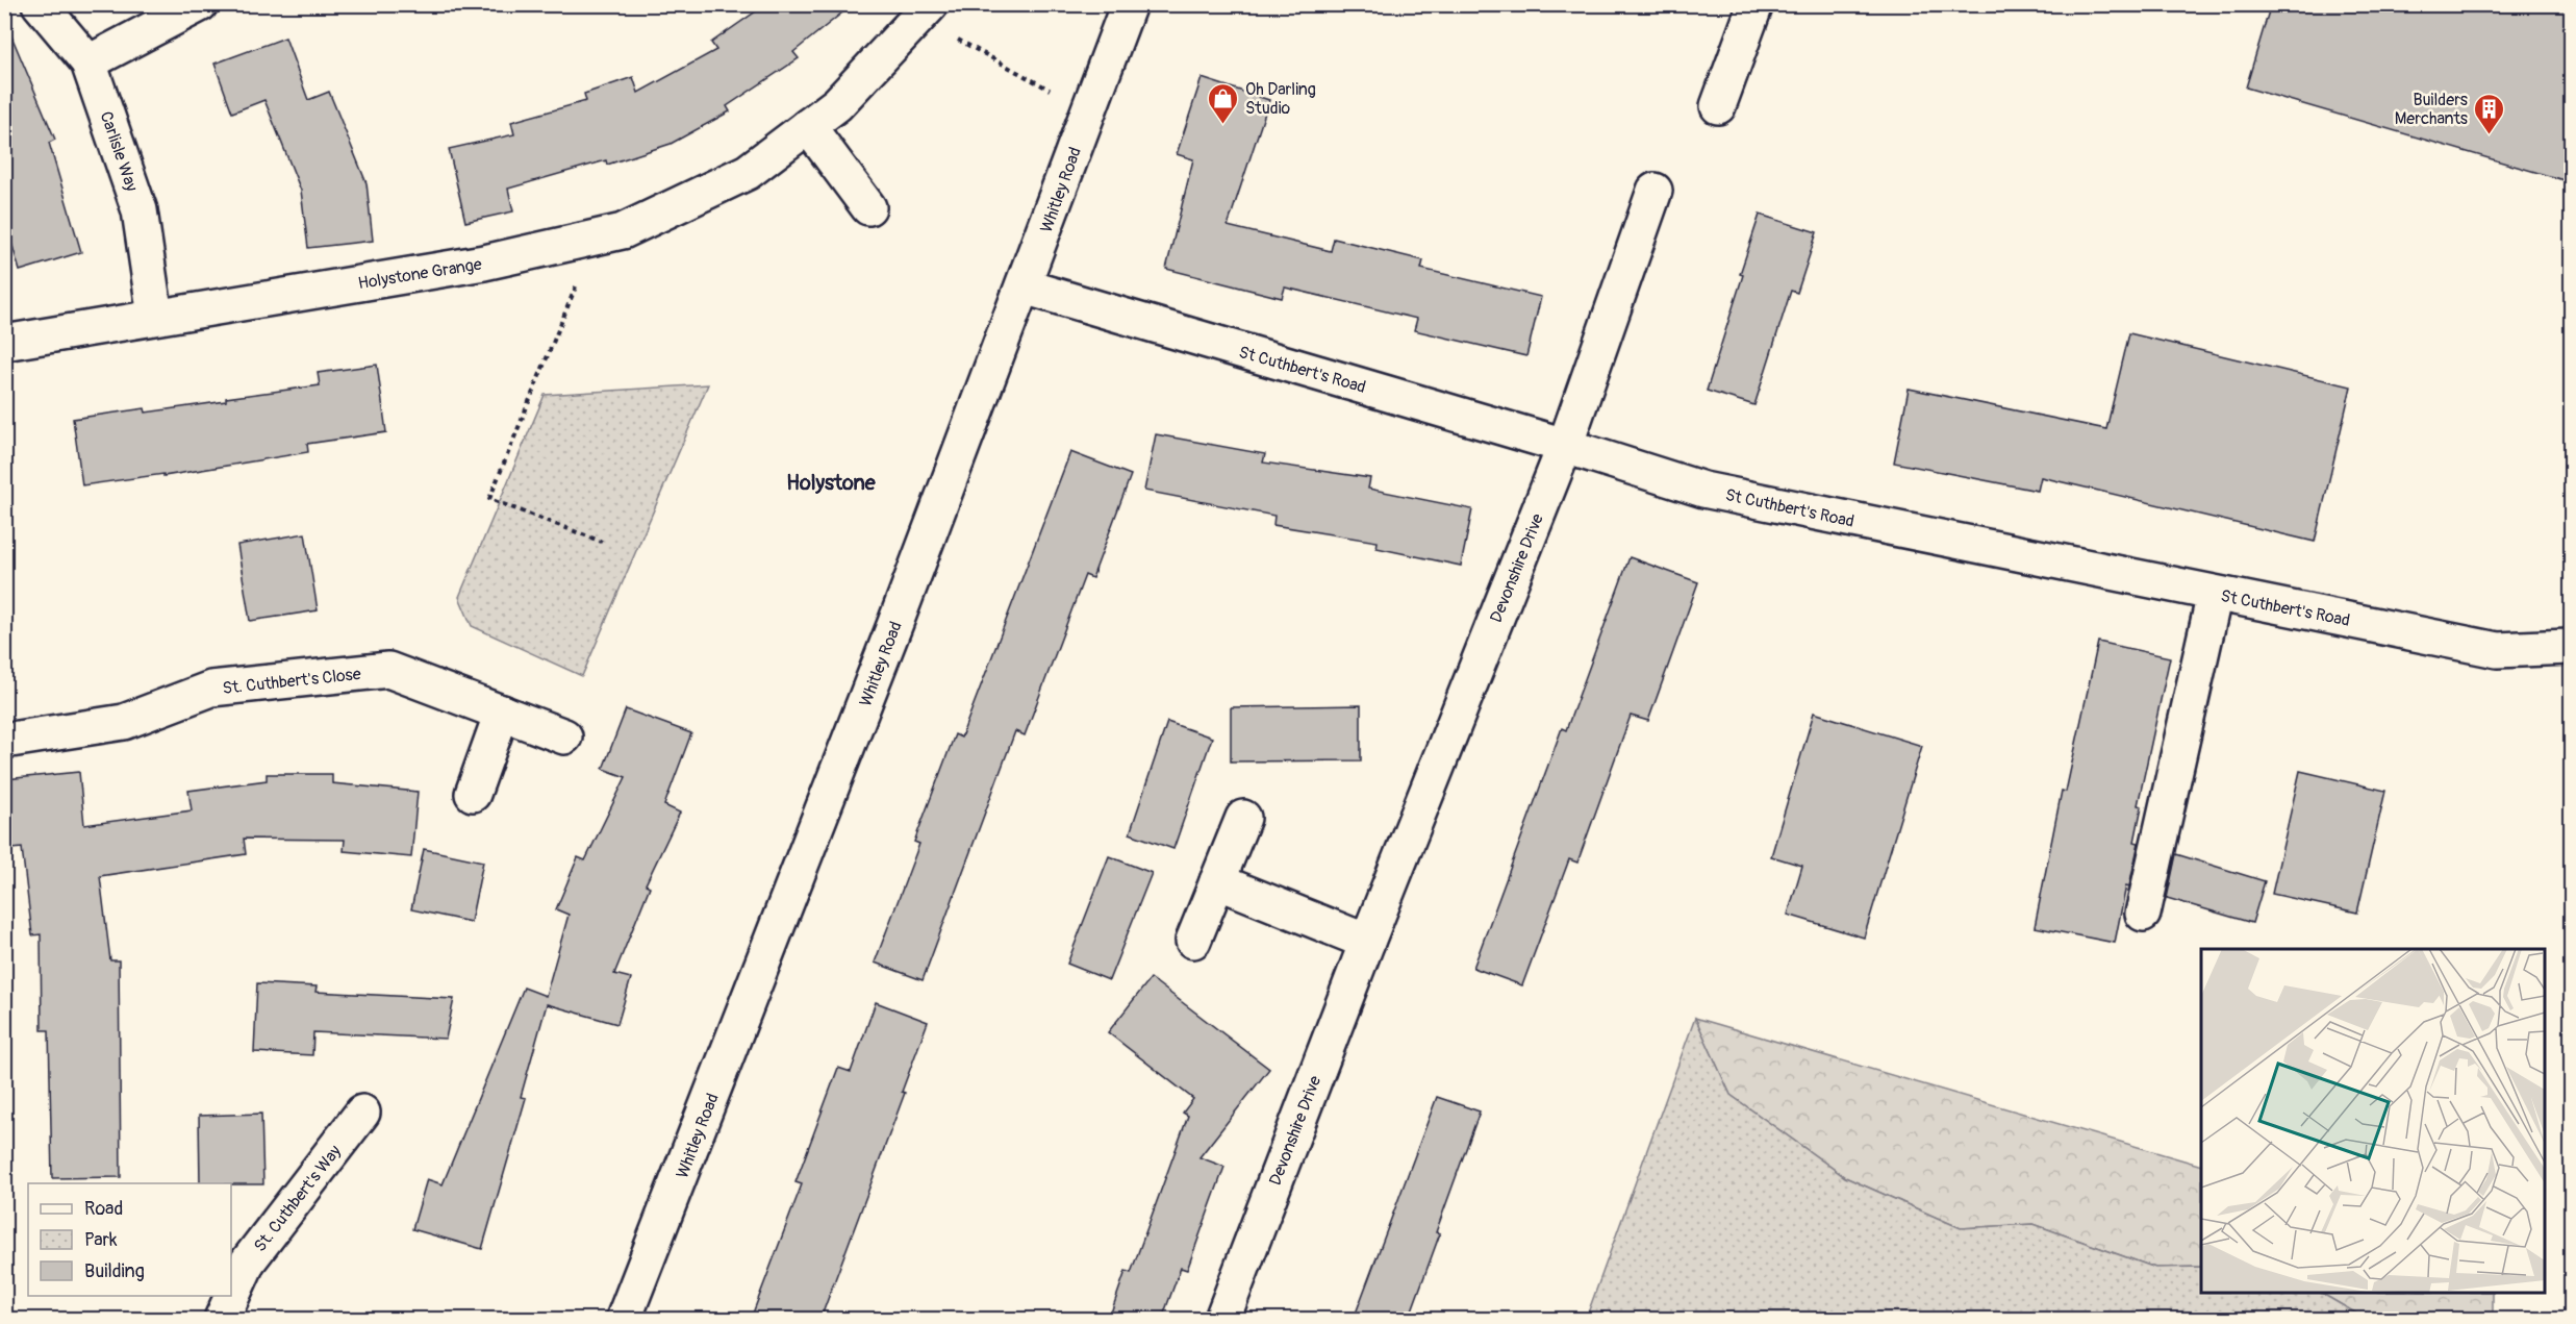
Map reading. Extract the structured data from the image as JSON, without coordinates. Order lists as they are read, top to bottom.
{
  "streets": {
    "street": [
      "Carlisle Way",
      "Whitley Road",
      "Holystone Grange",
      "St Cuthbert's Road",
      "Devonshire Drive",
      "St. Cuthbert's Close",
      "St. Cuthbert's Way"
    ]
  },
  "crossings": [
    ["Carlisle Way", "Holystone Grange"],
    ["Whitley Road", "St Cuthbert's Road"],
    ["St Cuthbert's Road", "Devonshire Drive"]
  ],
  "districts": ["Holystone"],
  "places": {
    "shop": ["Oh Darling Studio"],
    "building": ["Builders Merchants"]
  },
  "legend": ["Road", "Park", "Building"]
}
